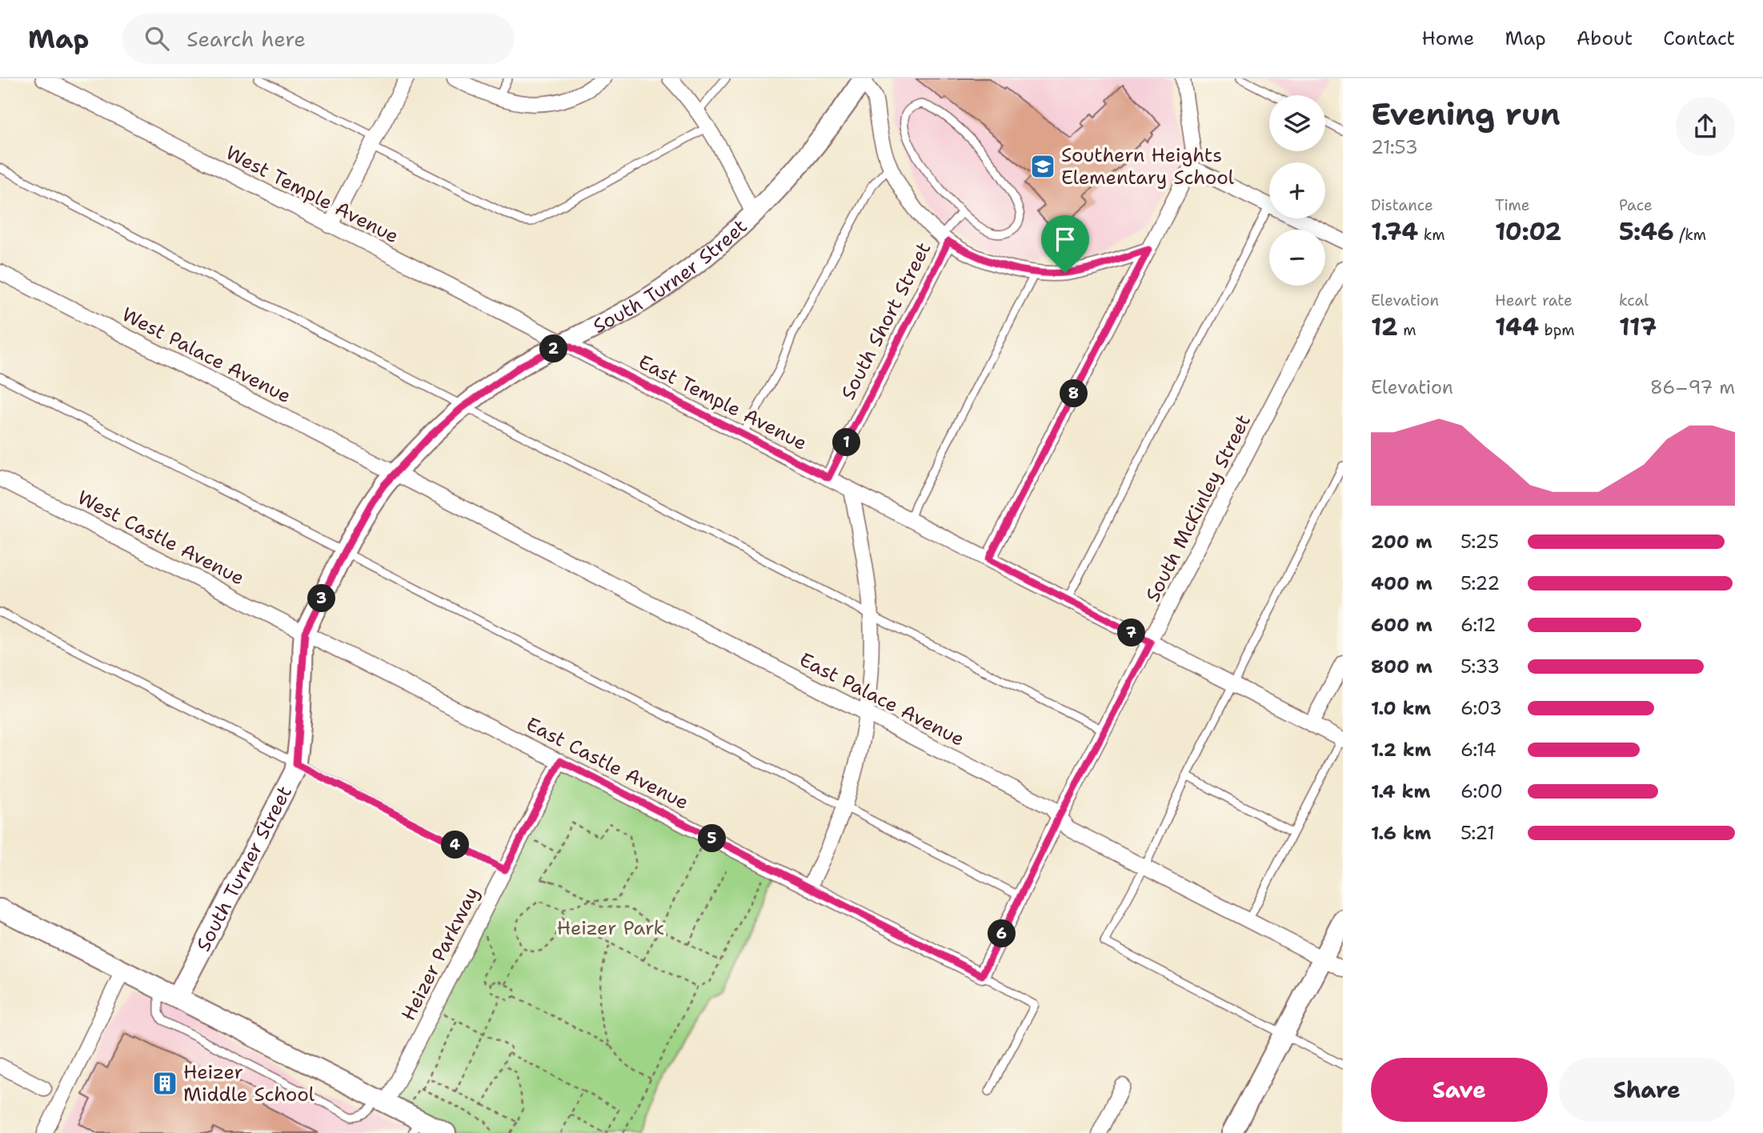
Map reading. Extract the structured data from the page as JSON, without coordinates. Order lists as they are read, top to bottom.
{
  "streets": {
    "main road": ["South Turner Street"],
    "street": [
      "West Temple Avenue",
      "South Short Street",
      "West Palace Avenue",
      "East Temple Avenue",
      "South McKinley Street",
      "West Castle Avenue",
      "East Palace Avenue",
      "East Castle Avenue",
      "Heizer Parkway"
    ]
  },
  "crossings": [
    ["West Temple Avenue", "South Turner Street"],
    ["West Temple Avenue", "East Temple Avenue"],
    ["South Turner Street", "West Palace Avenue"],
    ["South Turner Street", "East Temple Avenue"],
    ["South Turner Street", "West Castle Avenue"],
    ["South Turner Street", "East Palace Avenue"],
    ["South Turner Street", "East Castle Avenue"],
    ["South Short Street", "East Temple Avenue"],
    ["West Palace Avenue", "East Palace Avenue"],
    ["East Temple Avenue", "South McKinley Street"],
    ["South McKinley Street", "East Palace Avenue"],
    ["South McKinley Street", "East Castle Avenue"],
    ["West Castle Avenue", "East Castle Avenue"],
    ["East Castle Avenue", "Heizer Parkway"]
  ],
  "parks": ["Heizer Park"],
  "places": {
    "school or university": ["Southern Heights Elementary School"],
    "building": ["Heizer Middle School"]
  },
  "page": {
    "header": "Map",
    "search": "Search here",
    "nav": [
      "Home",
      "Map",
      "About",
      "Contact"
    ],
    "heading": ["Evening run", "21:53"],
    "map_buttons": ["+", "−"],
    "stats": [
      ["Distance", "1.74 km"],
      ["Time", "10:02"],
      ["Pace", "5:46 /km"],
      ["Elevation", "12 m"],
      ["Heart rate", "144 bpm"],
      ["kcal", "117"]
    ],
    "pins": [
      "2",
      "8",
      "1",
      "3",
      "7",
      "5",
      "4",
      "6"
    ],
    "chart": ["Elevation", "86–97 m"],
    "list": [
      {
        "name": "200 m",
        "note": "5:25"
      },
      {
        "name": "400 m",
        "note": "5:22"
      },
      {
        "name": "600 m",
        "note": "6:12"
      },
      {
        "name": "800 m",
        "note": "5:33"
      },
      {
        "name": "1.0 km",
        "note": "6:03"
      },
      {
        "name": "1.2 km",
        "note": "6:14"
      },
      {
        "name": "1.4 km",
        "note": "6:00"
      },
      {
        "name": "1.6 km",
        "note": "5:21"
      }
    ],
    "buttons": ["Save", "Share"]
  }
}
